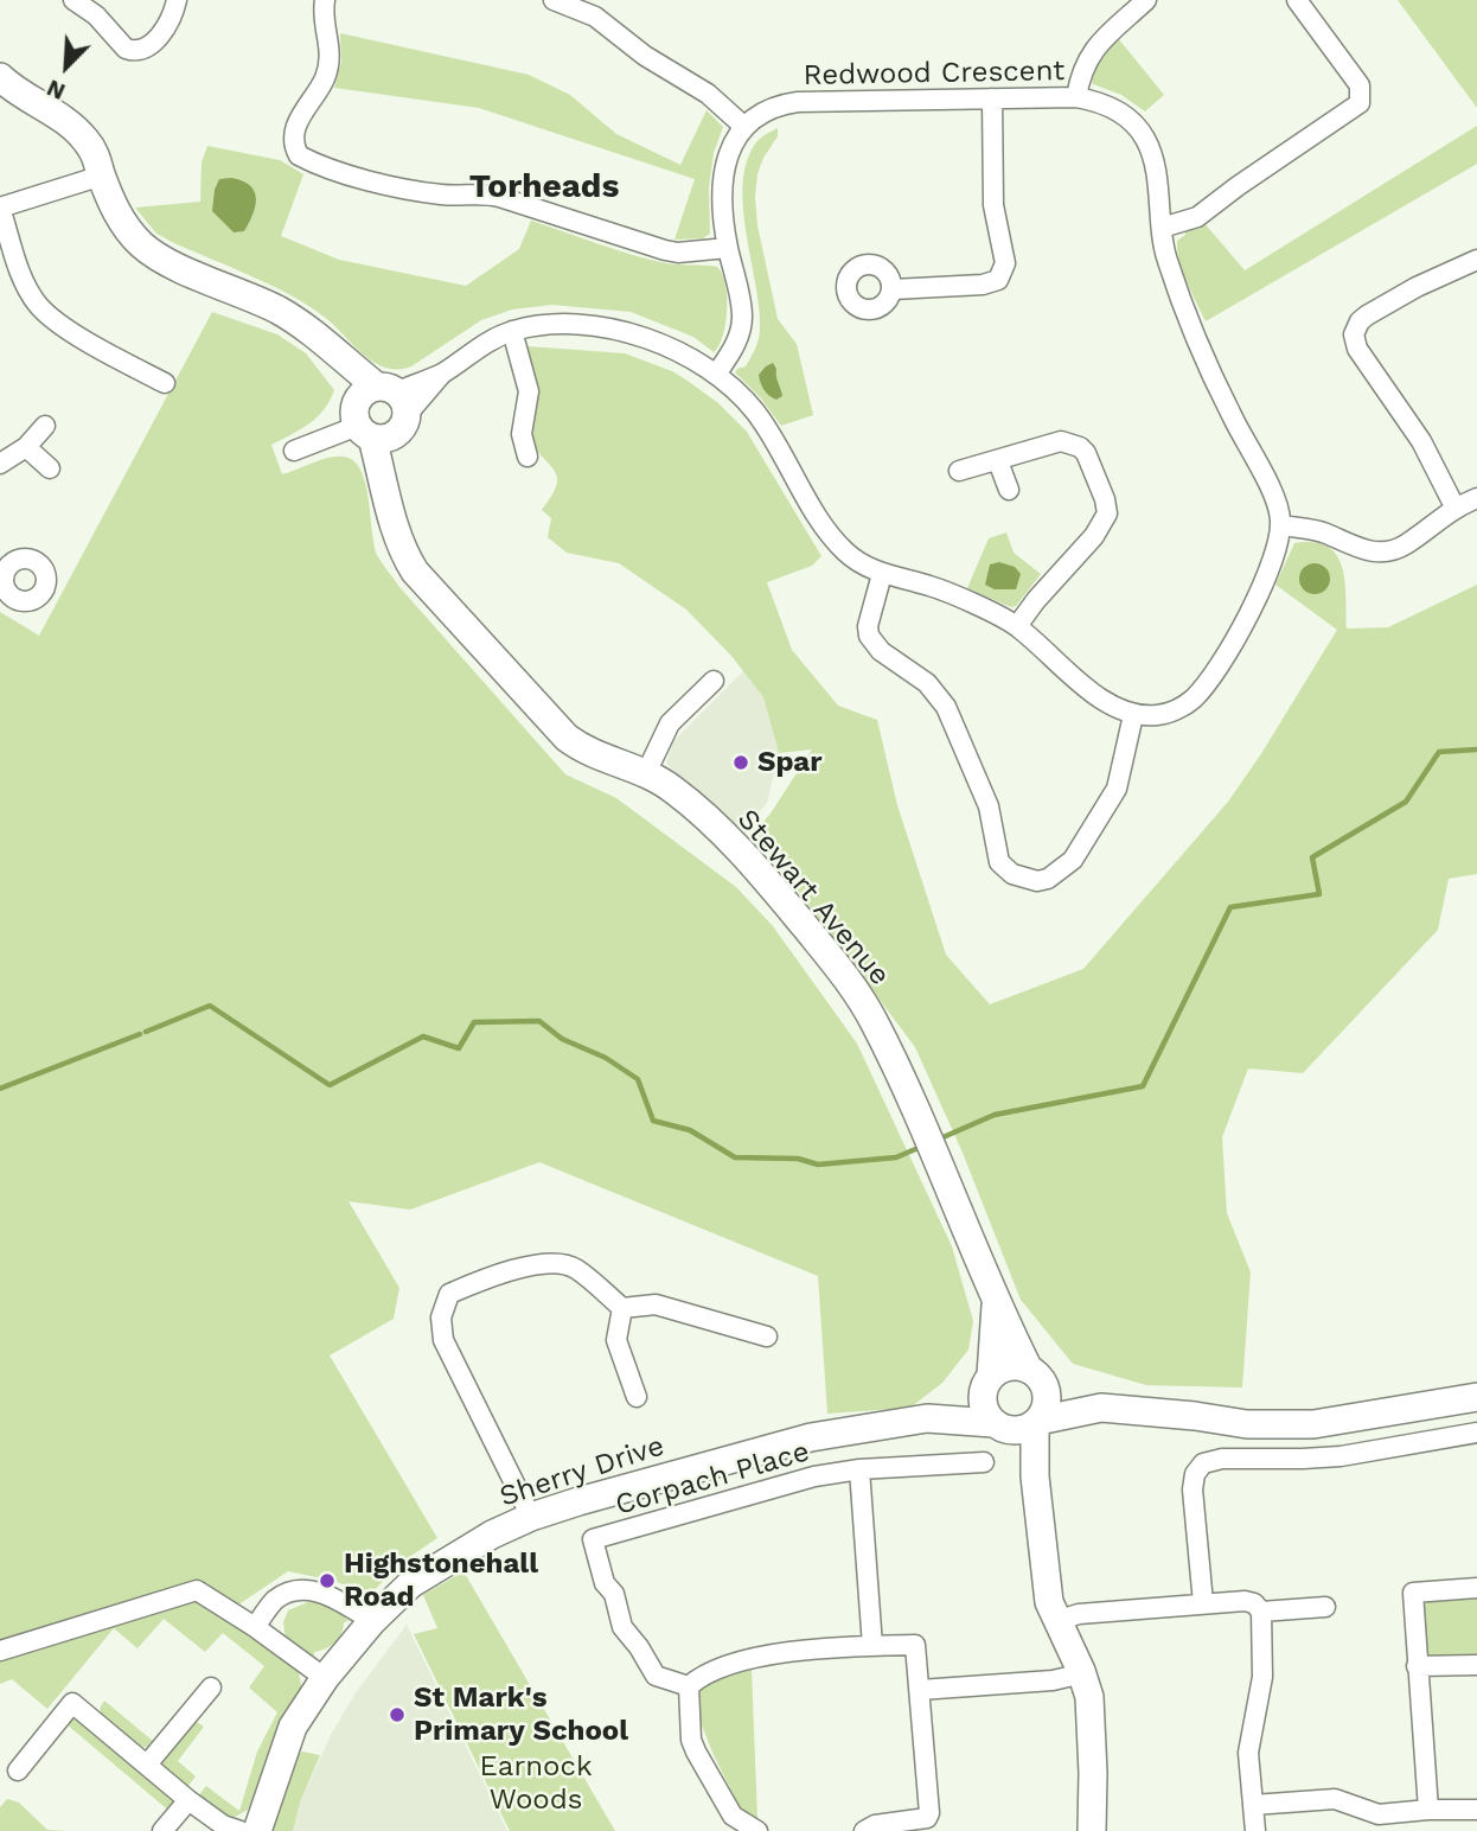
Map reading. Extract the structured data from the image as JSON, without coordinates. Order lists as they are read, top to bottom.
{
  "streets": {
    "street": [
      "Redwood Crescent",
      "Stewart Avenue",
      "Sherry Drive",
      "Corpach Place"
    ]
  },
  "crossings": [
    ["Stewart Avenue", "Sherry Drive"]
  ],
  "districts": ["Torheads"],
  "parks": ["Earnock Woods"],
  "places": ["Spar", "Highstonehall Road", "St Mark's Primary School"],
  "north": "bottom left"
}
